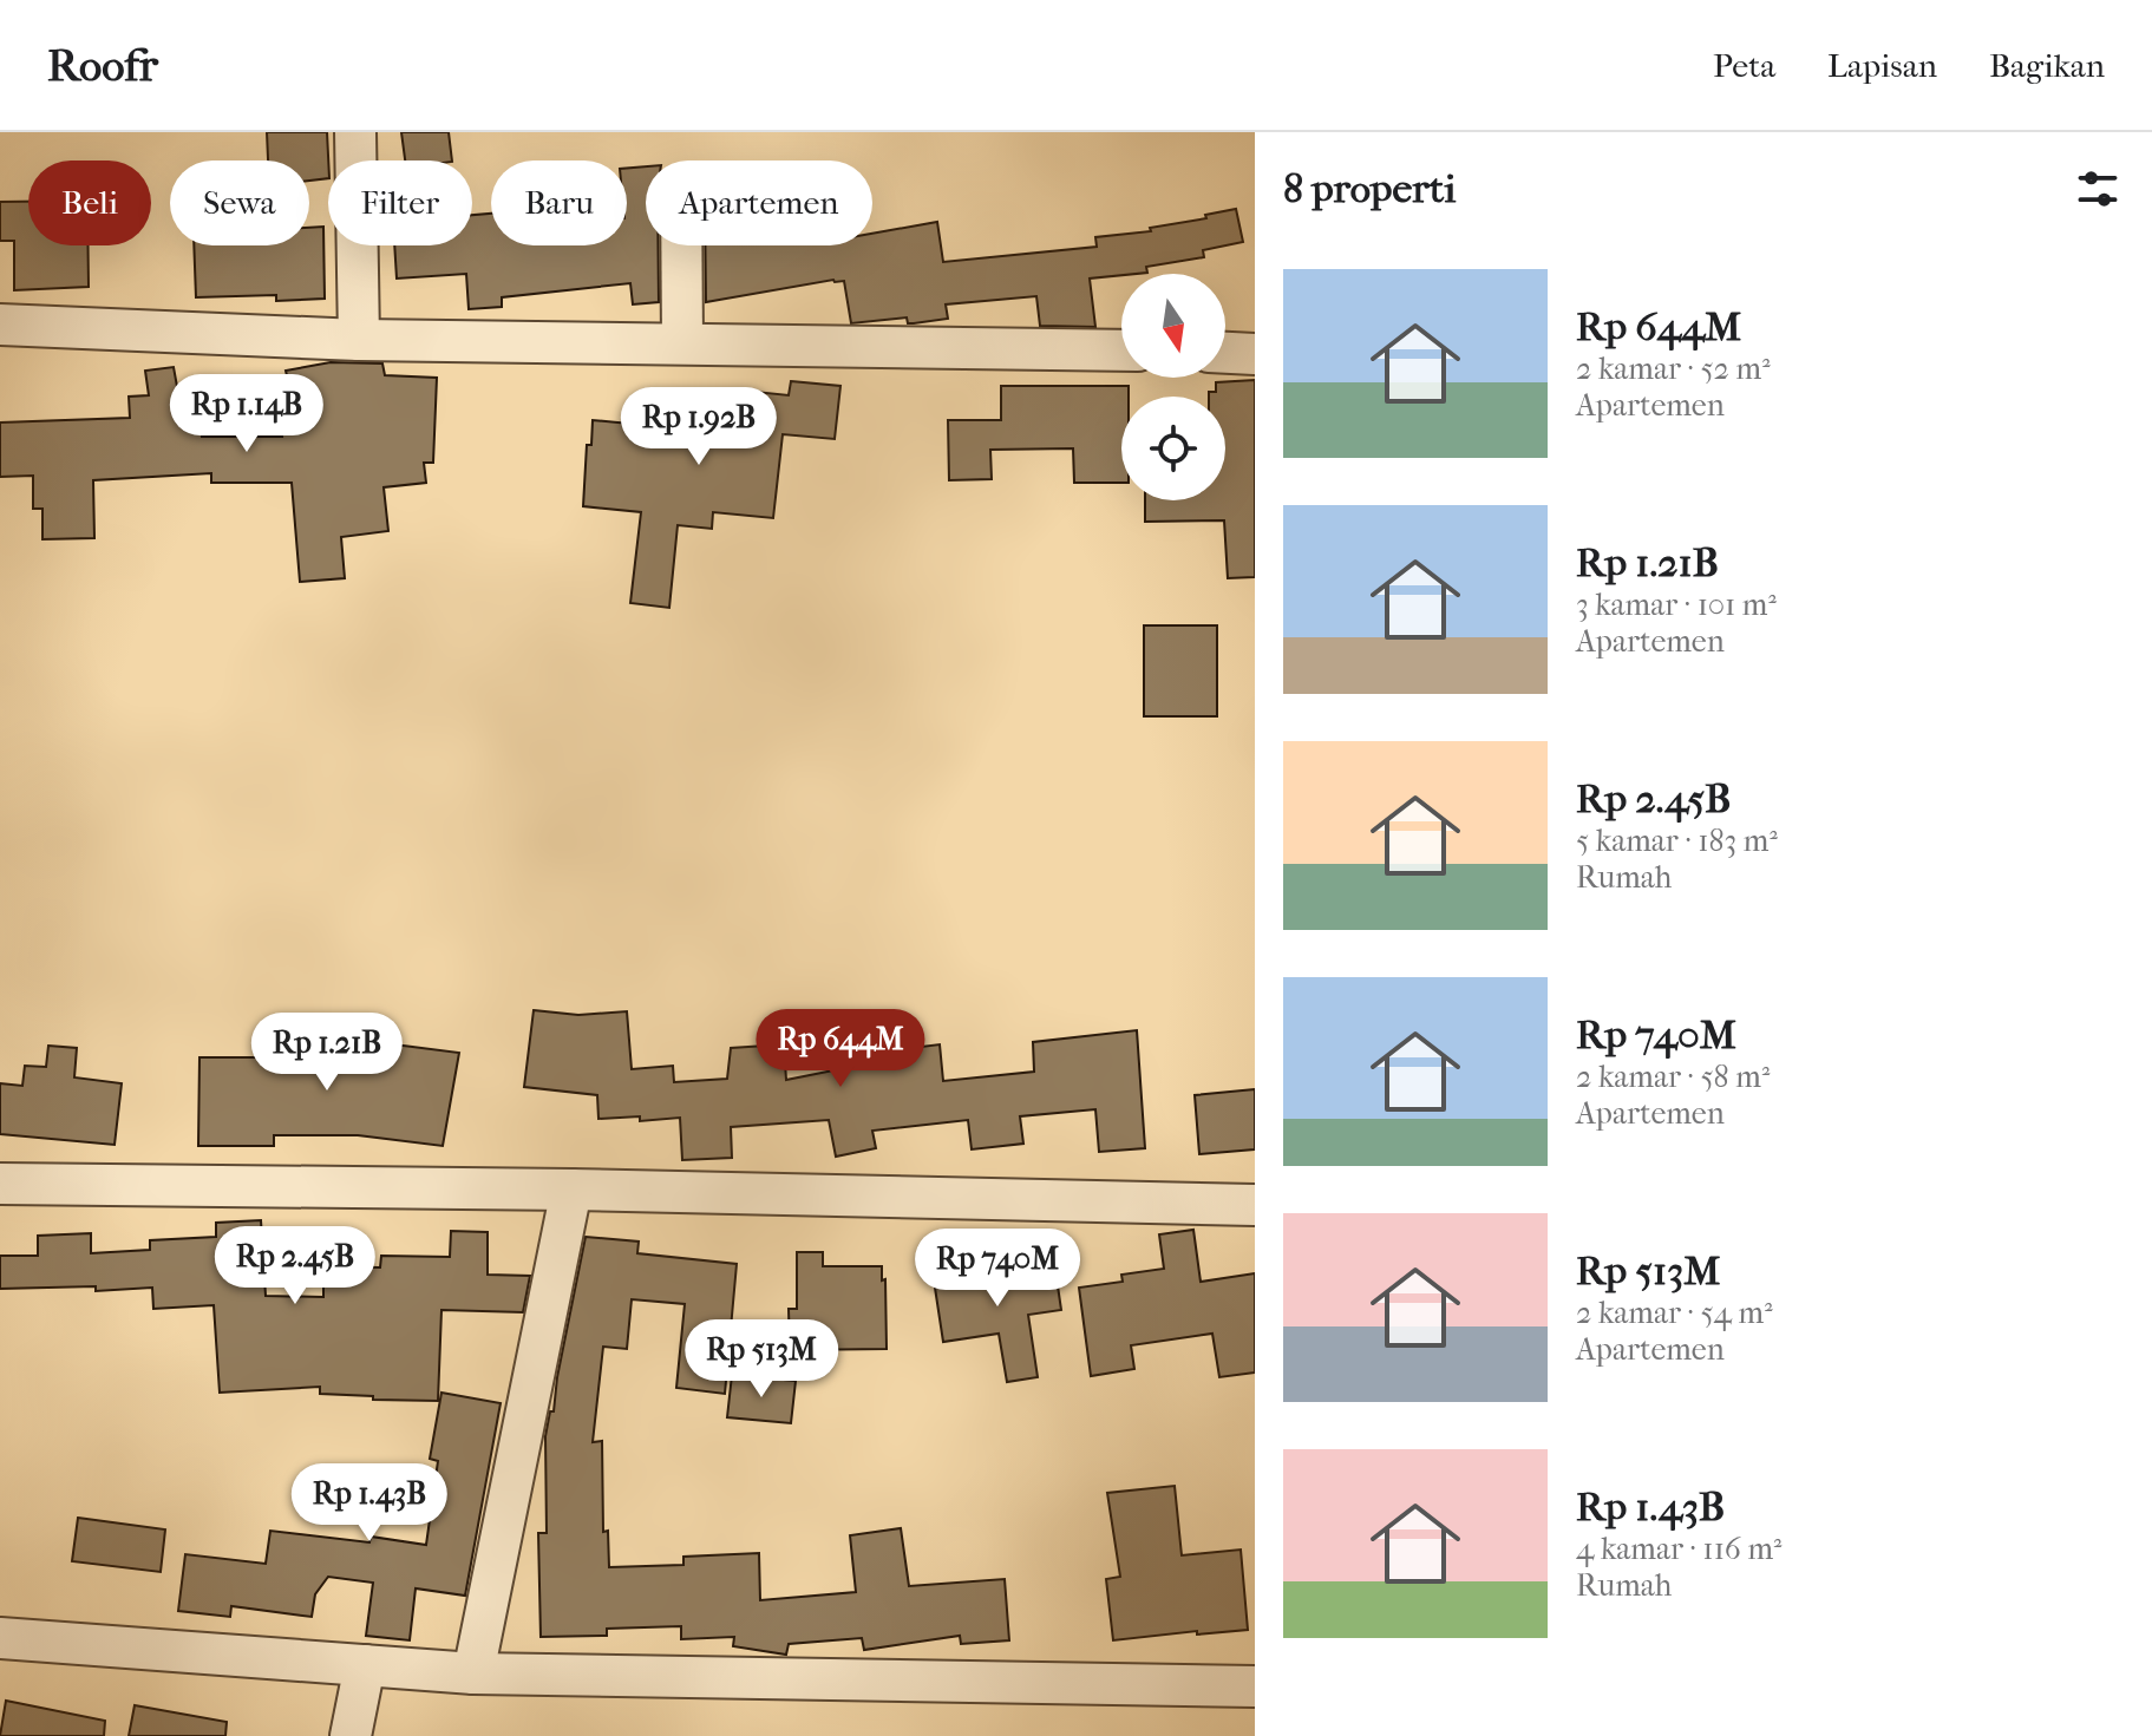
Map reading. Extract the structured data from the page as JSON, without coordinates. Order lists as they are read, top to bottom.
{
  "north": "bottom",
  "page": {
    "header": "Roofr",
    "nav": ["Peta", "Lapisan", "Bagikan"],
    "heading": "8 properti",
    "chip": [
      "Beli",
      "Sewa",
      "Filter",
      "Baru",
      "Apartemen"
    ],
    "list": [
      {
        "name": "Rp 644M",
        "note": "2 kamar · 52 m² · Apartemen"
      },
      {
        "name": "Rp 1.21B",
        "note": "3 kamar · 101 m² · Apartemen"
      },
      {
        "name": "Rp 2.45B",
        "note": "5 kamar · 183 m² · Rumah"
      },
      {
        "name": "Rp 740M",
        "note": "2 kamar · 58 m² · Apartemen"
      },
      {
        "name": "Rp 513M",
        "note": "2 kamar · 54 m² · Apartemen"
      },
      {
        "name": "Rp 1.43B",
        "note": "4 kamar · 116 m² · Rumah"
      }
    ],
    "price": [
      "Rp 1.14B",
      "Rp 1.92B",
      "Rp 644M",
      "Rp 1.21B",
      "Rp 2.45B",
      "Rp 740M",
      "Rp 513M",
      "Rp 1.43B"
    ]
  }
}
